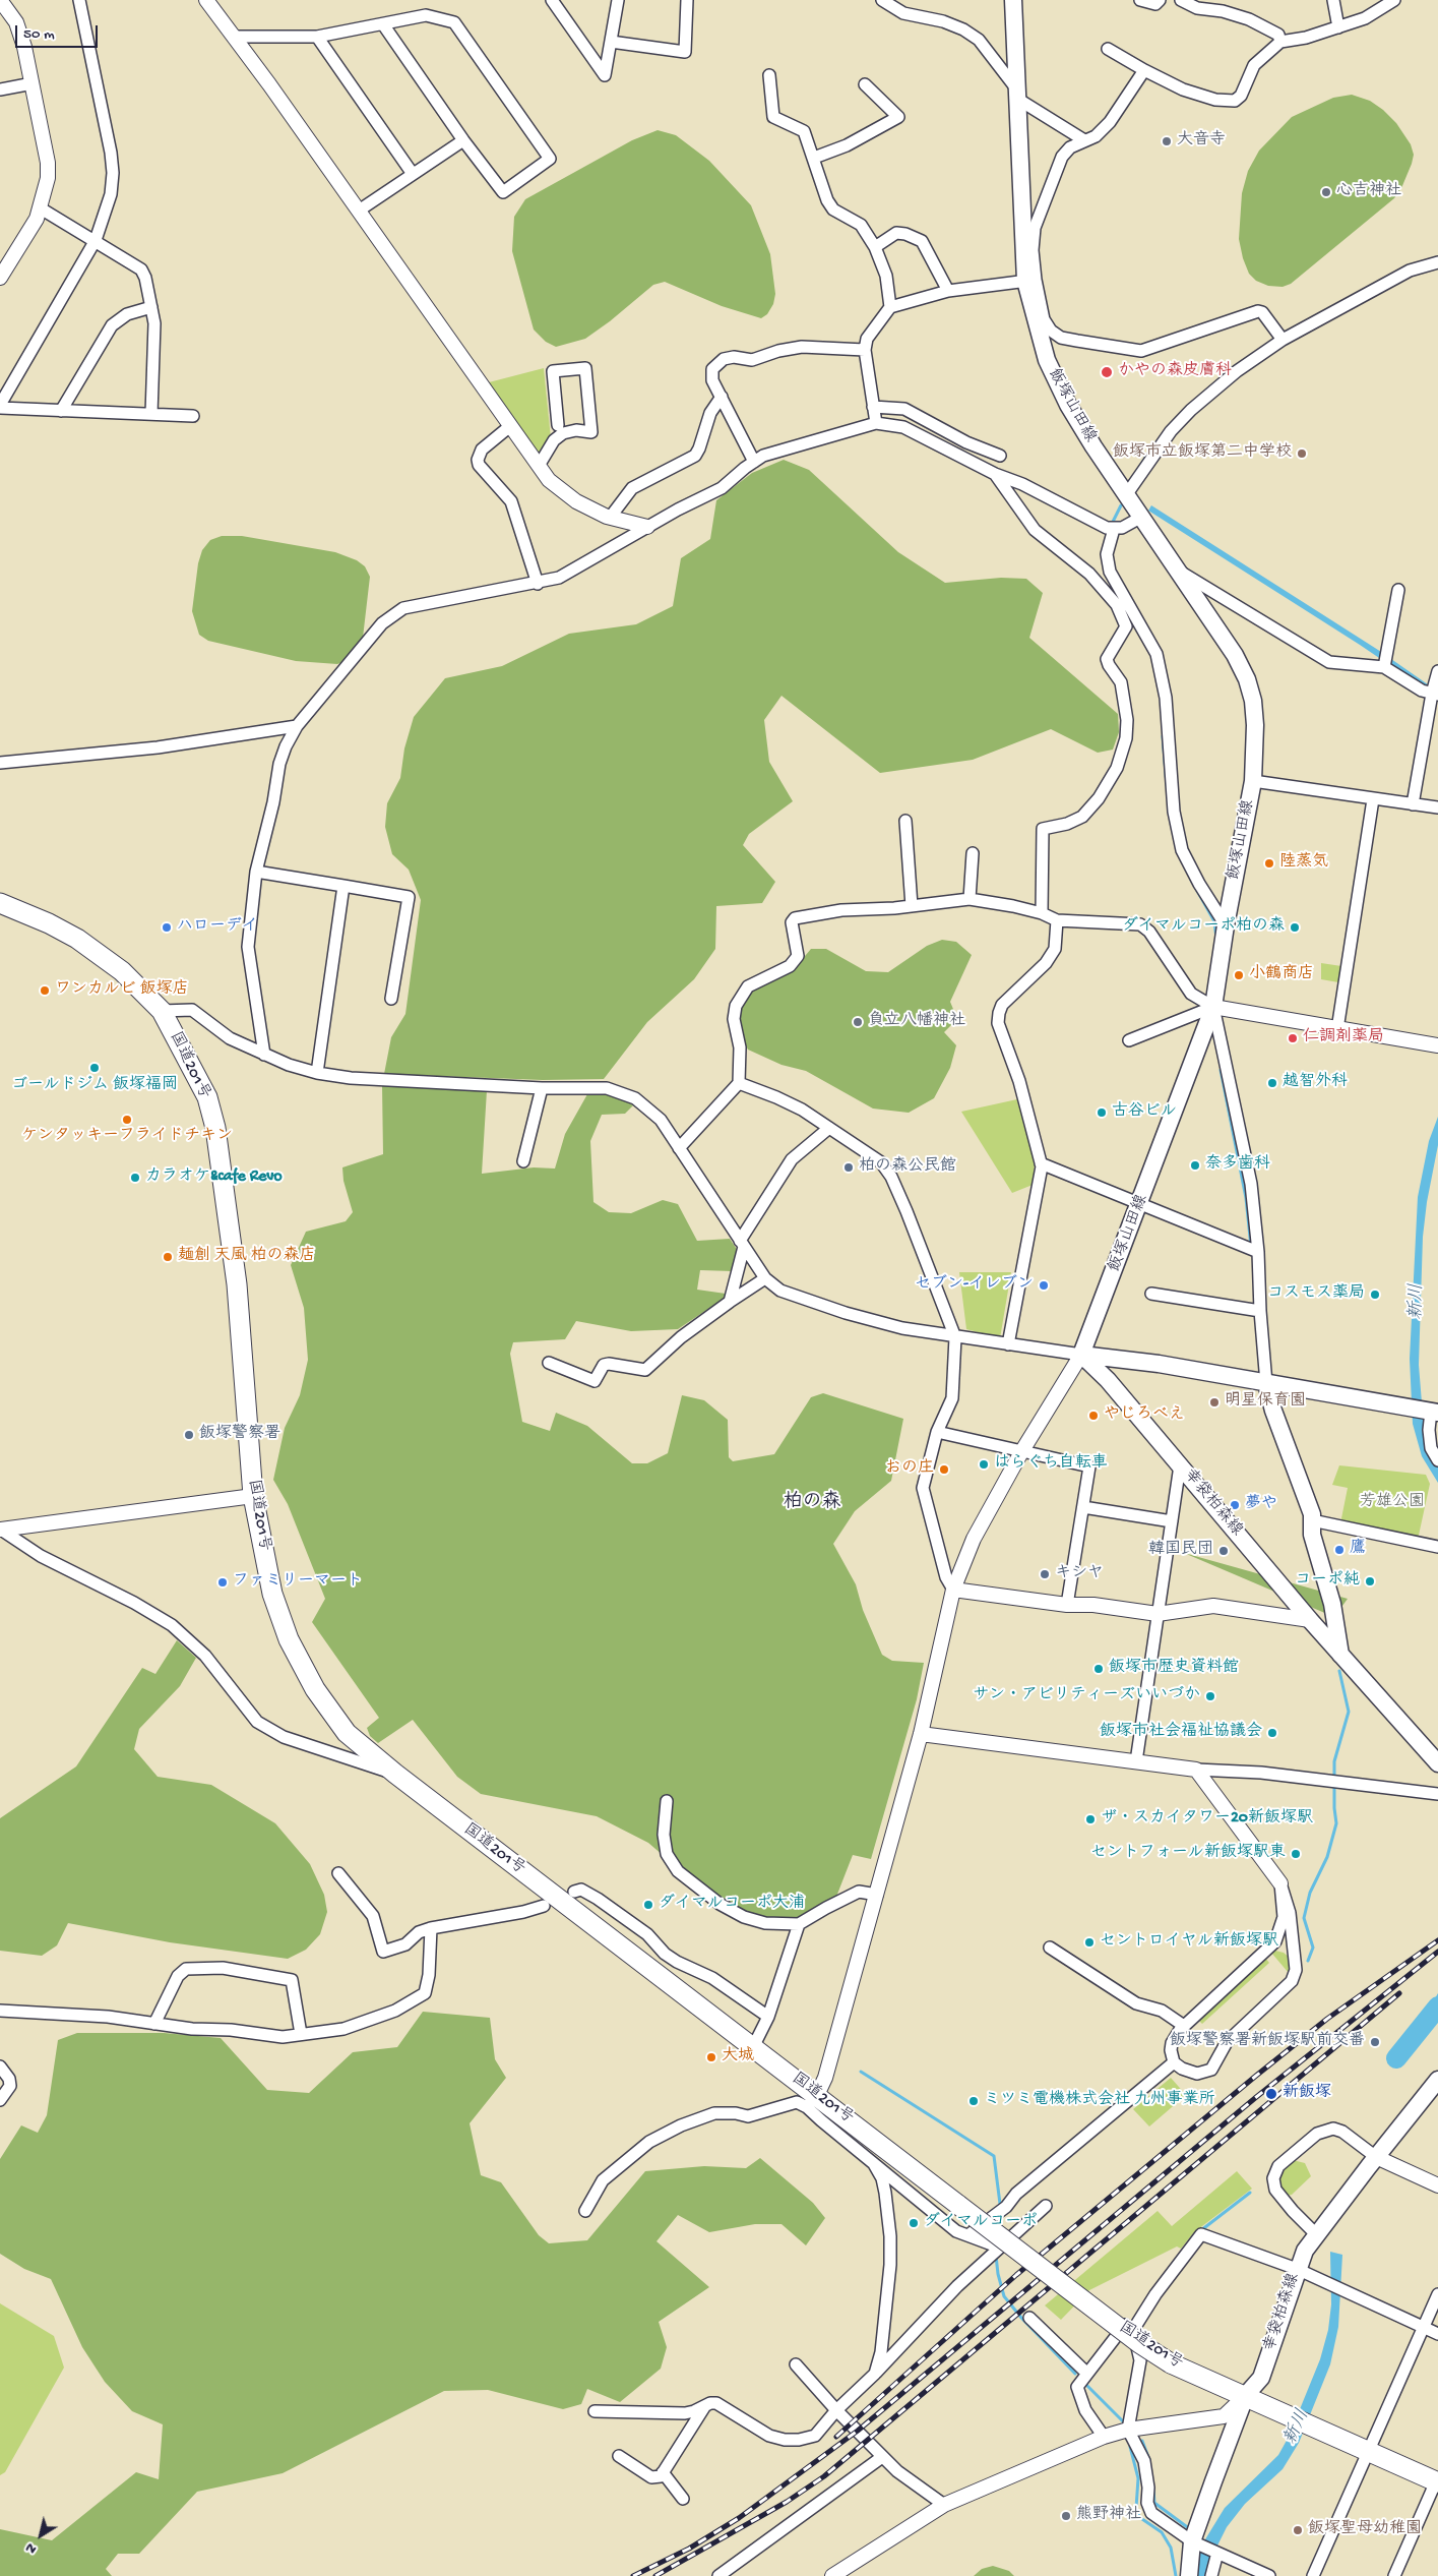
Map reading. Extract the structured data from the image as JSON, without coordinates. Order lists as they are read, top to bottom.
{
  "streets": {
    "highway": ["国道201号"],
    "main road": ["飯塚山田線", "幸袋柏森線"]
  },
  "crossings": [
    ["飯塚山田線", "幸袋柏森線"],
    ["国道201号", "幸袋柏森線"]
  ],
  "districts": ["柏の森"],
  "water": ["新川"],
  "parks": ["芳雄公園"],
  "places": [
    "大音寺",
    "心吉神社",
    "かやの森皮膚科",
    "飯塚市立飯塚第二中学校",
    "陸蒸気",
    "ハローデイ",
    "ダイマルコーポ柏の森",
    "小鶴商店",
    "ワンカルビ 飯塚店",
    "負立八幡神社",
    "仁調剤薬局",
    "ゴールドジム 飯塚福岡",
    "越智外科",
    "古谷ビル",
    "ケンタッキーフライドチキン",
    "奈多歯科",
    "柏の森公民館",
    "カラオケ&cafe Revo",
    "麺創 天風 柏の森店",
    "セブン-イレブン",
    "コスモス薬局",
    "明星保育園",
    "やじろべえ",
    "飯塚警察署",
    "はらぐち自転車",
    "おの庄",
    "夢や",
    "鷹",
    "韓国民団",
    "キシヤ",
    "コーポ純",
    "ファミリーマート",
    "飯塚市歴史資料館",
    "サン・アビリティーズいいづか",
    "飯塚市社会福祉協議会",
    "ザ・スカイタワー20新飯塚駅",
    "セントフォール新飯塚駅東",
    "ダイマルコーポ大浦",
    "セントロイヤル新飯塚駅",
    "飯塚警察署新飯塚駅前交番",
    "大城",
    "新飯塚",
    "ミツミ電機株式会社 九州事業所",
    "ダイマルコーポ",
    "熊野神社",
    "飯塚聖母幼稚園"
  ],
  "scale_bar": "50 m",
  "north": "bottom left"
}
